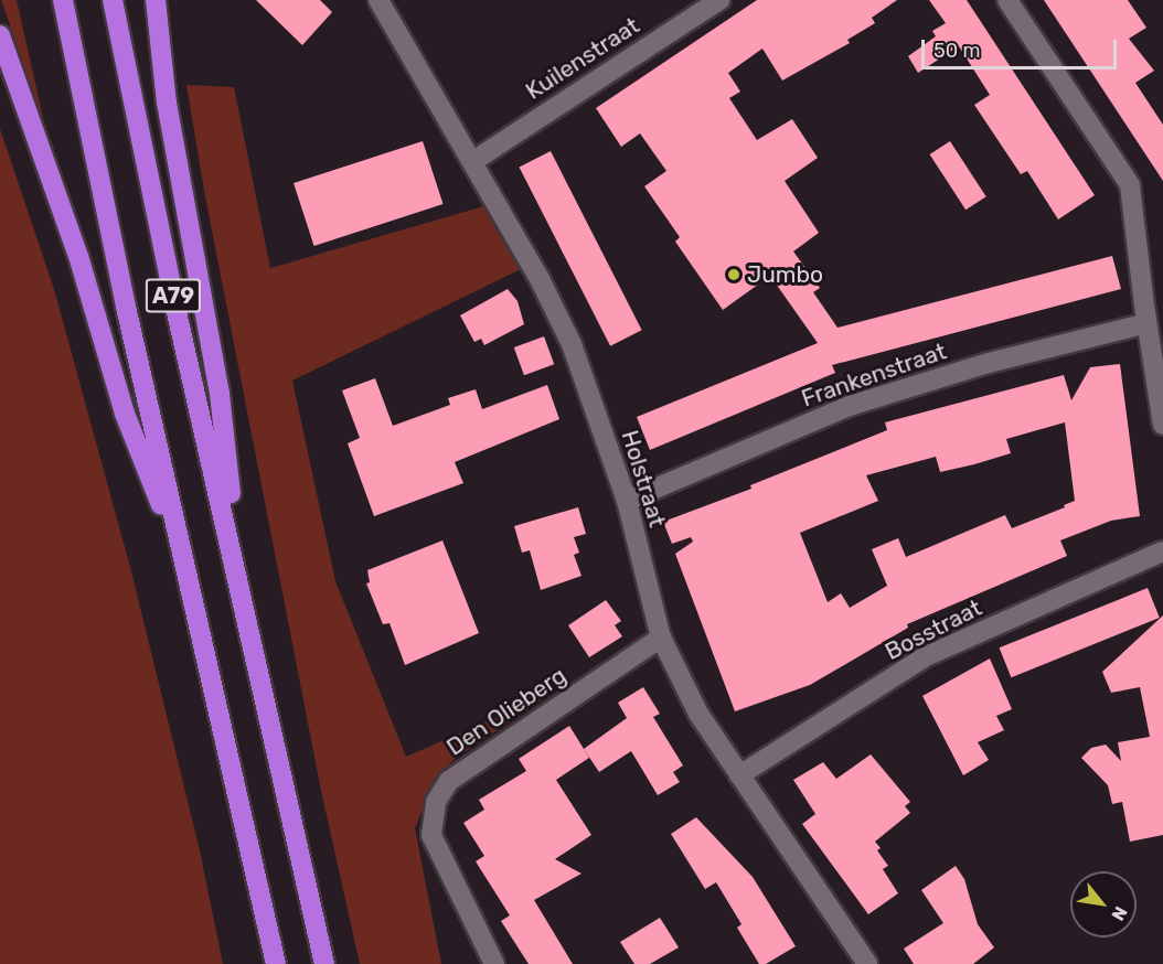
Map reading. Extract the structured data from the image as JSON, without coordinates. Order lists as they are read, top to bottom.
{
  "streets": {
    "highway": ["A79"],
    "street": [
      "Kuilenstraat",
      "Frankenstraat",
      "Holstraat",
      "Bosstraat",
      "Den Olieberg"
    ]
  },
  "crossings": [
    ["Kuilenstraat", "Holstraat"],
    ["Frankenstraat", "Holstraat"],
    ["Holstraat", "Bosstraat"],
    ["Holstraat", "Den Olieberg"]
  ],
  "places": ["Jumbo"],
  "scale_bar": "50 m",
  "north": "bottom right"
}
